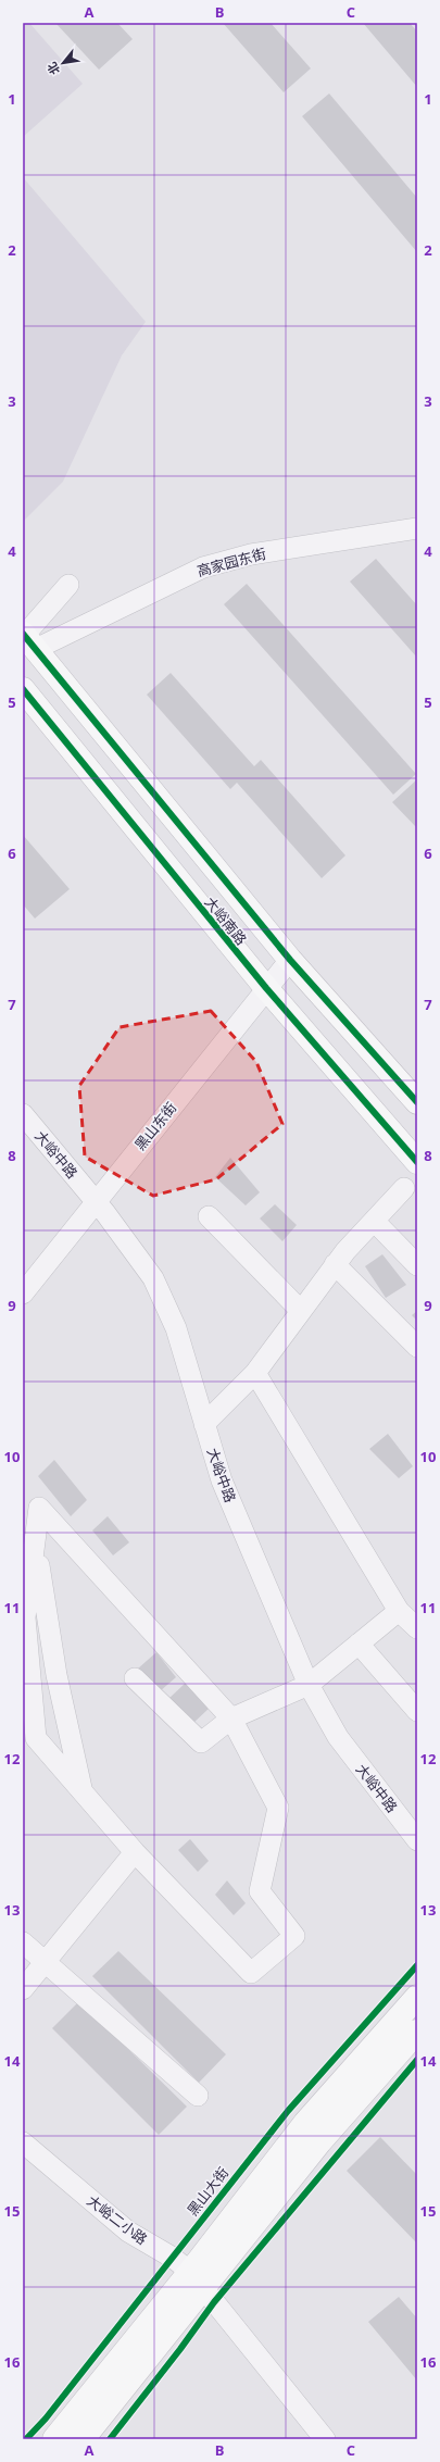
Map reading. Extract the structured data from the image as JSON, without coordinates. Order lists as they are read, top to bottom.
{
  "streets": {
    "main road": ["大峪南路"],
    "street": [
      "高家园东街",
      "黑山东街",
      "大峪中路",
      "大峪二小路"
    ],
    "cycle path": ["黑山大街"]
  },
  "crossings": [
    ["高家园东街", "大峪南路"],
    ["大峪南路", "黑山东街"],
    ["黑山东街", "大峪中路"]
  ],
  "north": "bottom left",
  "grid": {
    "columns": ["A", "B", "C"],
    "rows": [
      "1",
      "2",
      "3",
      "4",
      "5",
      "6",
      "7",
      "8",
      "9",
      "10",
      "11",
      "12",
      "13",
      "14",
      "15",
      "16"
    ]
  }
}
